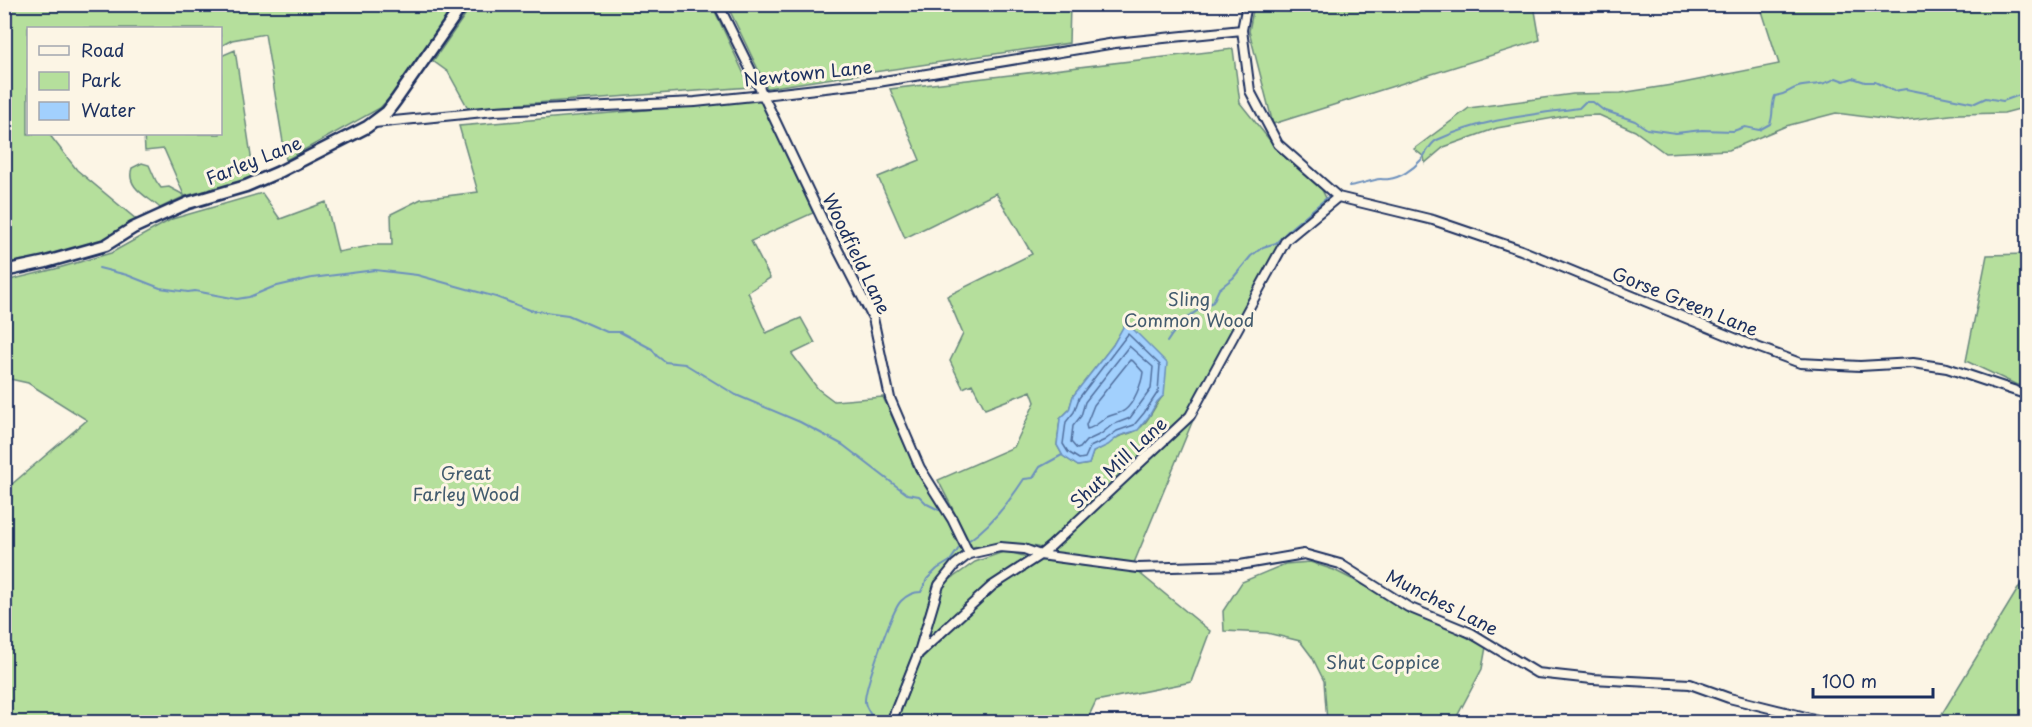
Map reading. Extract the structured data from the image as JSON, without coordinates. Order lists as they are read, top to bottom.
{
  "streets": {
    "street": [
      "Newtown Lane",
      "Farley Lane",
      "Woodfield Lane",
      "Gorse Green Lane",
      "Shut Mill Lane",
      "Munches Lane"
    ]
  },
  "crossings": [
    ["Newtown Lane", "Farley Lane"],
    ["Newtown Lane", "Woodfield Lane"],
    ["Gorse Green Lane", "Shut Mill Lane"],
    ["Shut Mill Lane", "Munches Lane"]
  ],
  "parks": ["Sling Common Wood", "Great Farley Wood", "Shut Coppice"],
  "legend": ["Road", "Park", "Water"],
  "scale_bar": "100 m"
}
